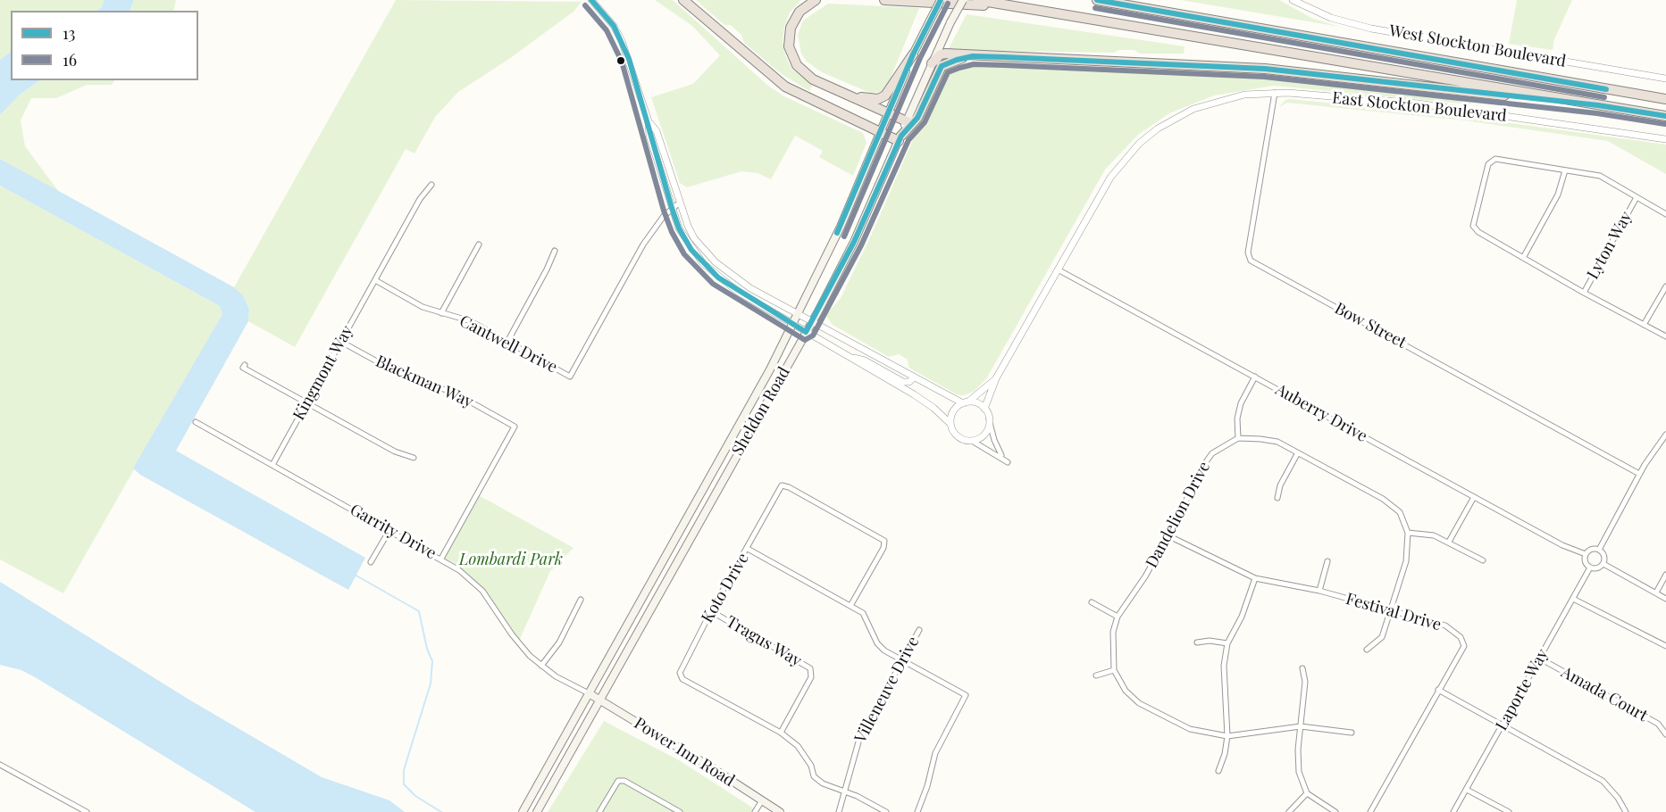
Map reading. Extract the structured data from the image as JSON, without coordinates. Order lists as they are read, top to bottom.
{
  "streets": {
    "main road": ["Sheldon Road", "Power Inn Road"],
    "street": [
      "West Stockton Boulevard",
      "East Stockton Boulevard",
      "Lyton Way",
      "Bow Street",
      "Cantwell Drive",
      "Kingmont Way",
      "Blackman Way",
      "Auberry Drive",
      "Dandelion Drive",
      "Garrity Drive",
      "Koto Drive",
      "Festival Drive",
      "Tragus Way",
      "Villeneuve Drive",
      "Laporte Way",
      "Amada Court"
    ]
  },
  "crossings": [
    ["East Stockton Boulevard", "Bow Street"],
    ["East Stockton Boulevard", "Auberry Drive"],
    ["Cantwell Drive", "Kingmont Way"],
    ["Kingmont Way", "Blackman Way"],
    ["Kingmont Way", "Garrity Drive"],
    ["Blackman Way", "Garrity Drive"],
    ["Sheldon Road", "Garrity Drive"],
    ["Sheldon Road", "Power Inn Road"],
    ["Auberry Drive", "Laporte Way"],
    ["Dandelion Drive", "Festival Drive"],
    ["Garrity Drive", "Power Inn Road"],
    ["Koto Drive", "Tragus Way"],
    ["Koto Drive", "Villeneuve Drive"],
    ["Laporte Way", "Amada Court"]
  ],
  "parks": ["Lombardi Park"],
  "lines": ["transit line 13", "transit line 16"],
  "legend": ["13", "16"]
}
